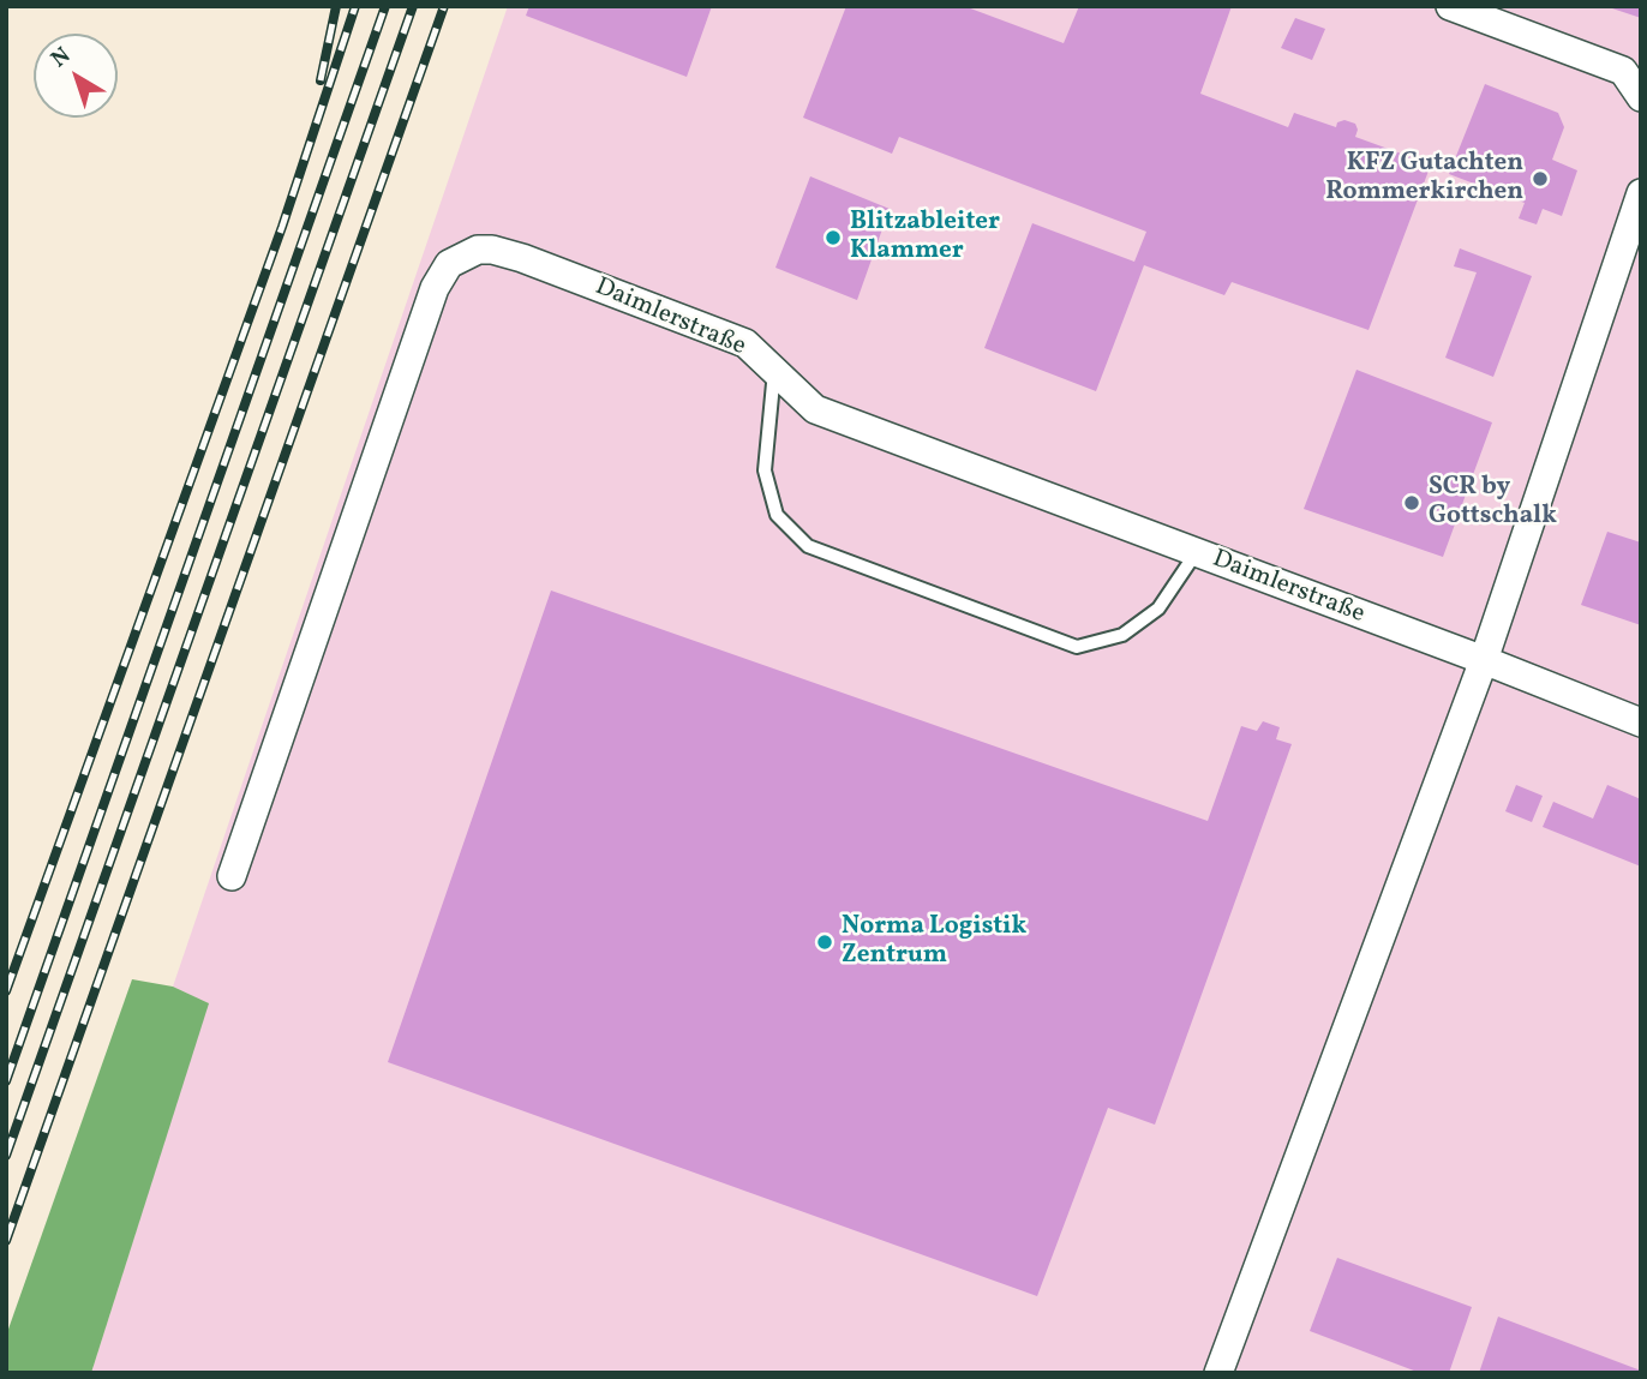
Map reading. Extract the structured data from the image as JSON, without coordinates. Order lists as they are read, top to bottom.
{
  "streets": {
    "street": ["Daimlerstraße"]
  },
  "places": [
    "KFZ Gutachten Rommerkirchen",
    "Blitzableiter Klammer",
    "SCR by Gottschalk",
    "Norma Logistik Zentrum"
  ],
  "north": "top left"
}
